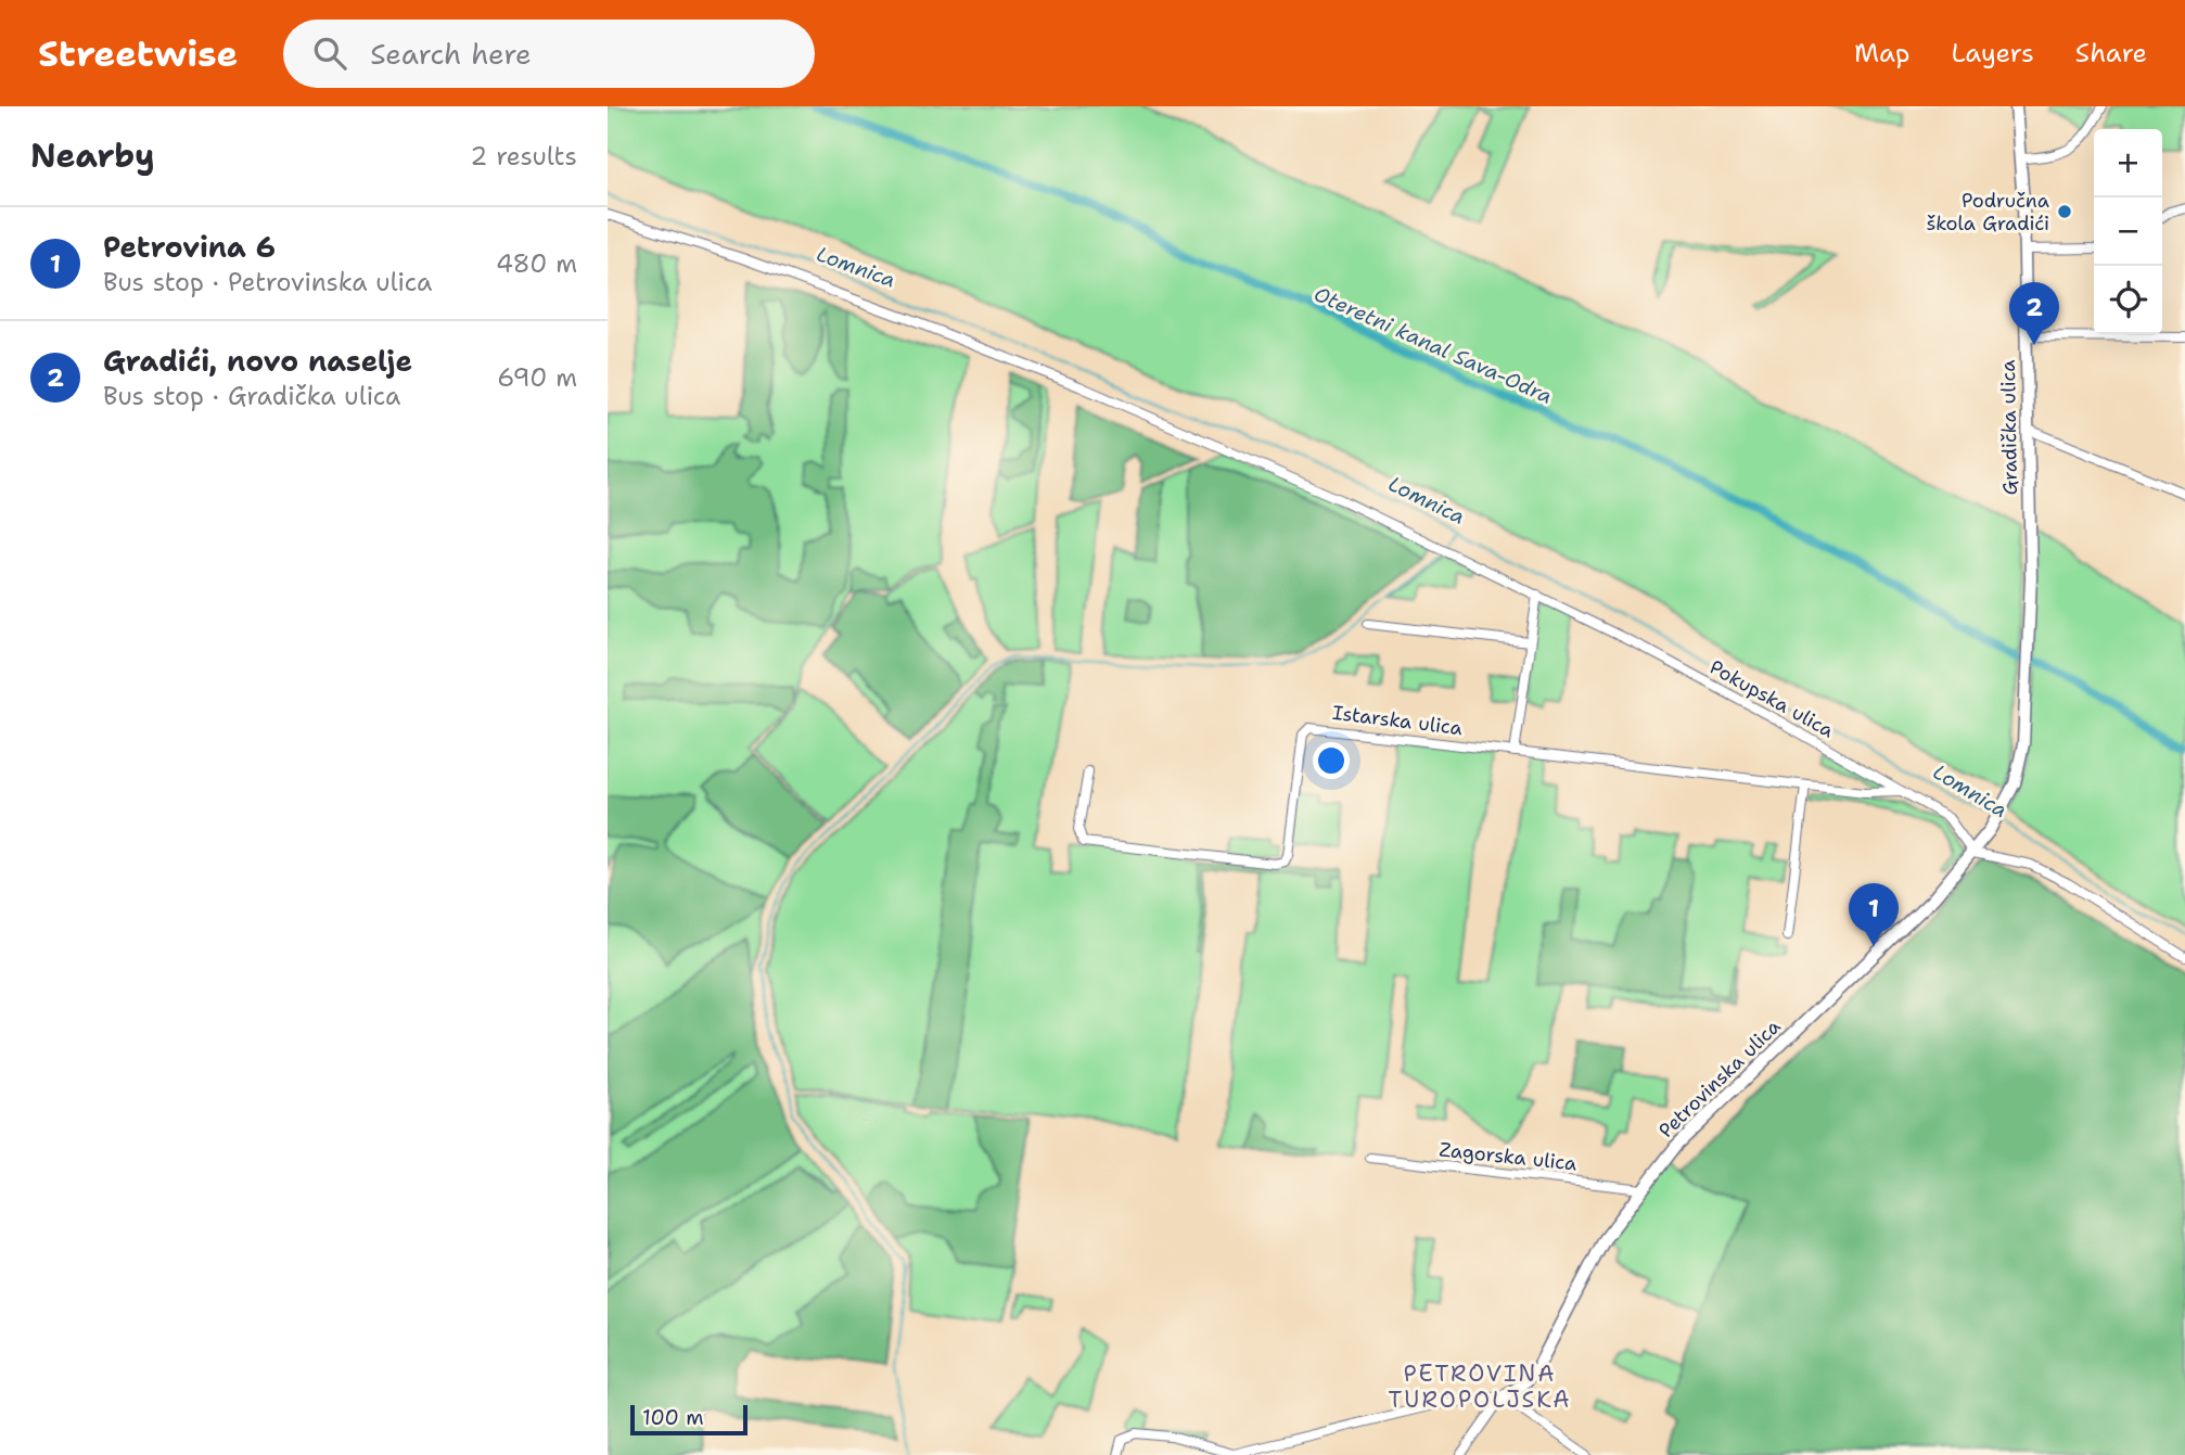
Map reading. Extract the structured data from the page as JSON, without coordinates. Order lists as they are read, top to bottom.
{
  "streets": {
    "street": [
      "Gradička ulica",
      "Pokupska ulica",
      "Istarska ulica",
      "Petrovinska ulica",
      "Zagorska ulica"
    ]
  },
  "crossings": [
    ["Gradička ulica", "Petrovinska ulica"],
    ["Pokupska ulica", "Istarska ulica"],
    ["Pokupska ulica", "Petrovinska ulica"],
    ["Petrovinska ulica", "Zagorska ulica"]
  ],
  "districts": ["PETROVINA TUROPOLJSKA"],
  "water": ["Lomnica", "Oteretni kanal Sava-Odra"],
  "places": ["Područna škola Gradići"],
  "scale_bar": "100 m",
  "page": {
    "header": "Streetwise",
    "search": "Search here",
    "nav": ["Map", "Layers", "Share"],
    "heading": ["Nearby", "2 results"],
    "map_buttons": ["+", "−"],
    "list": [
      {
        "mark": "1",
        "name": "Petrovina 6",
        "note": "Bus stop · Petrovinska ulica",
        "value": "480 m"
      },
      {
        "mark": "2",
        "name": "Gradići, novo naselje",
        "note": "Bus stop · Gradička ulica",
        "value": "690 m"
      }
    ],
    "pins": ["2", "1"],
    "scale": "100 m"
  }
}
